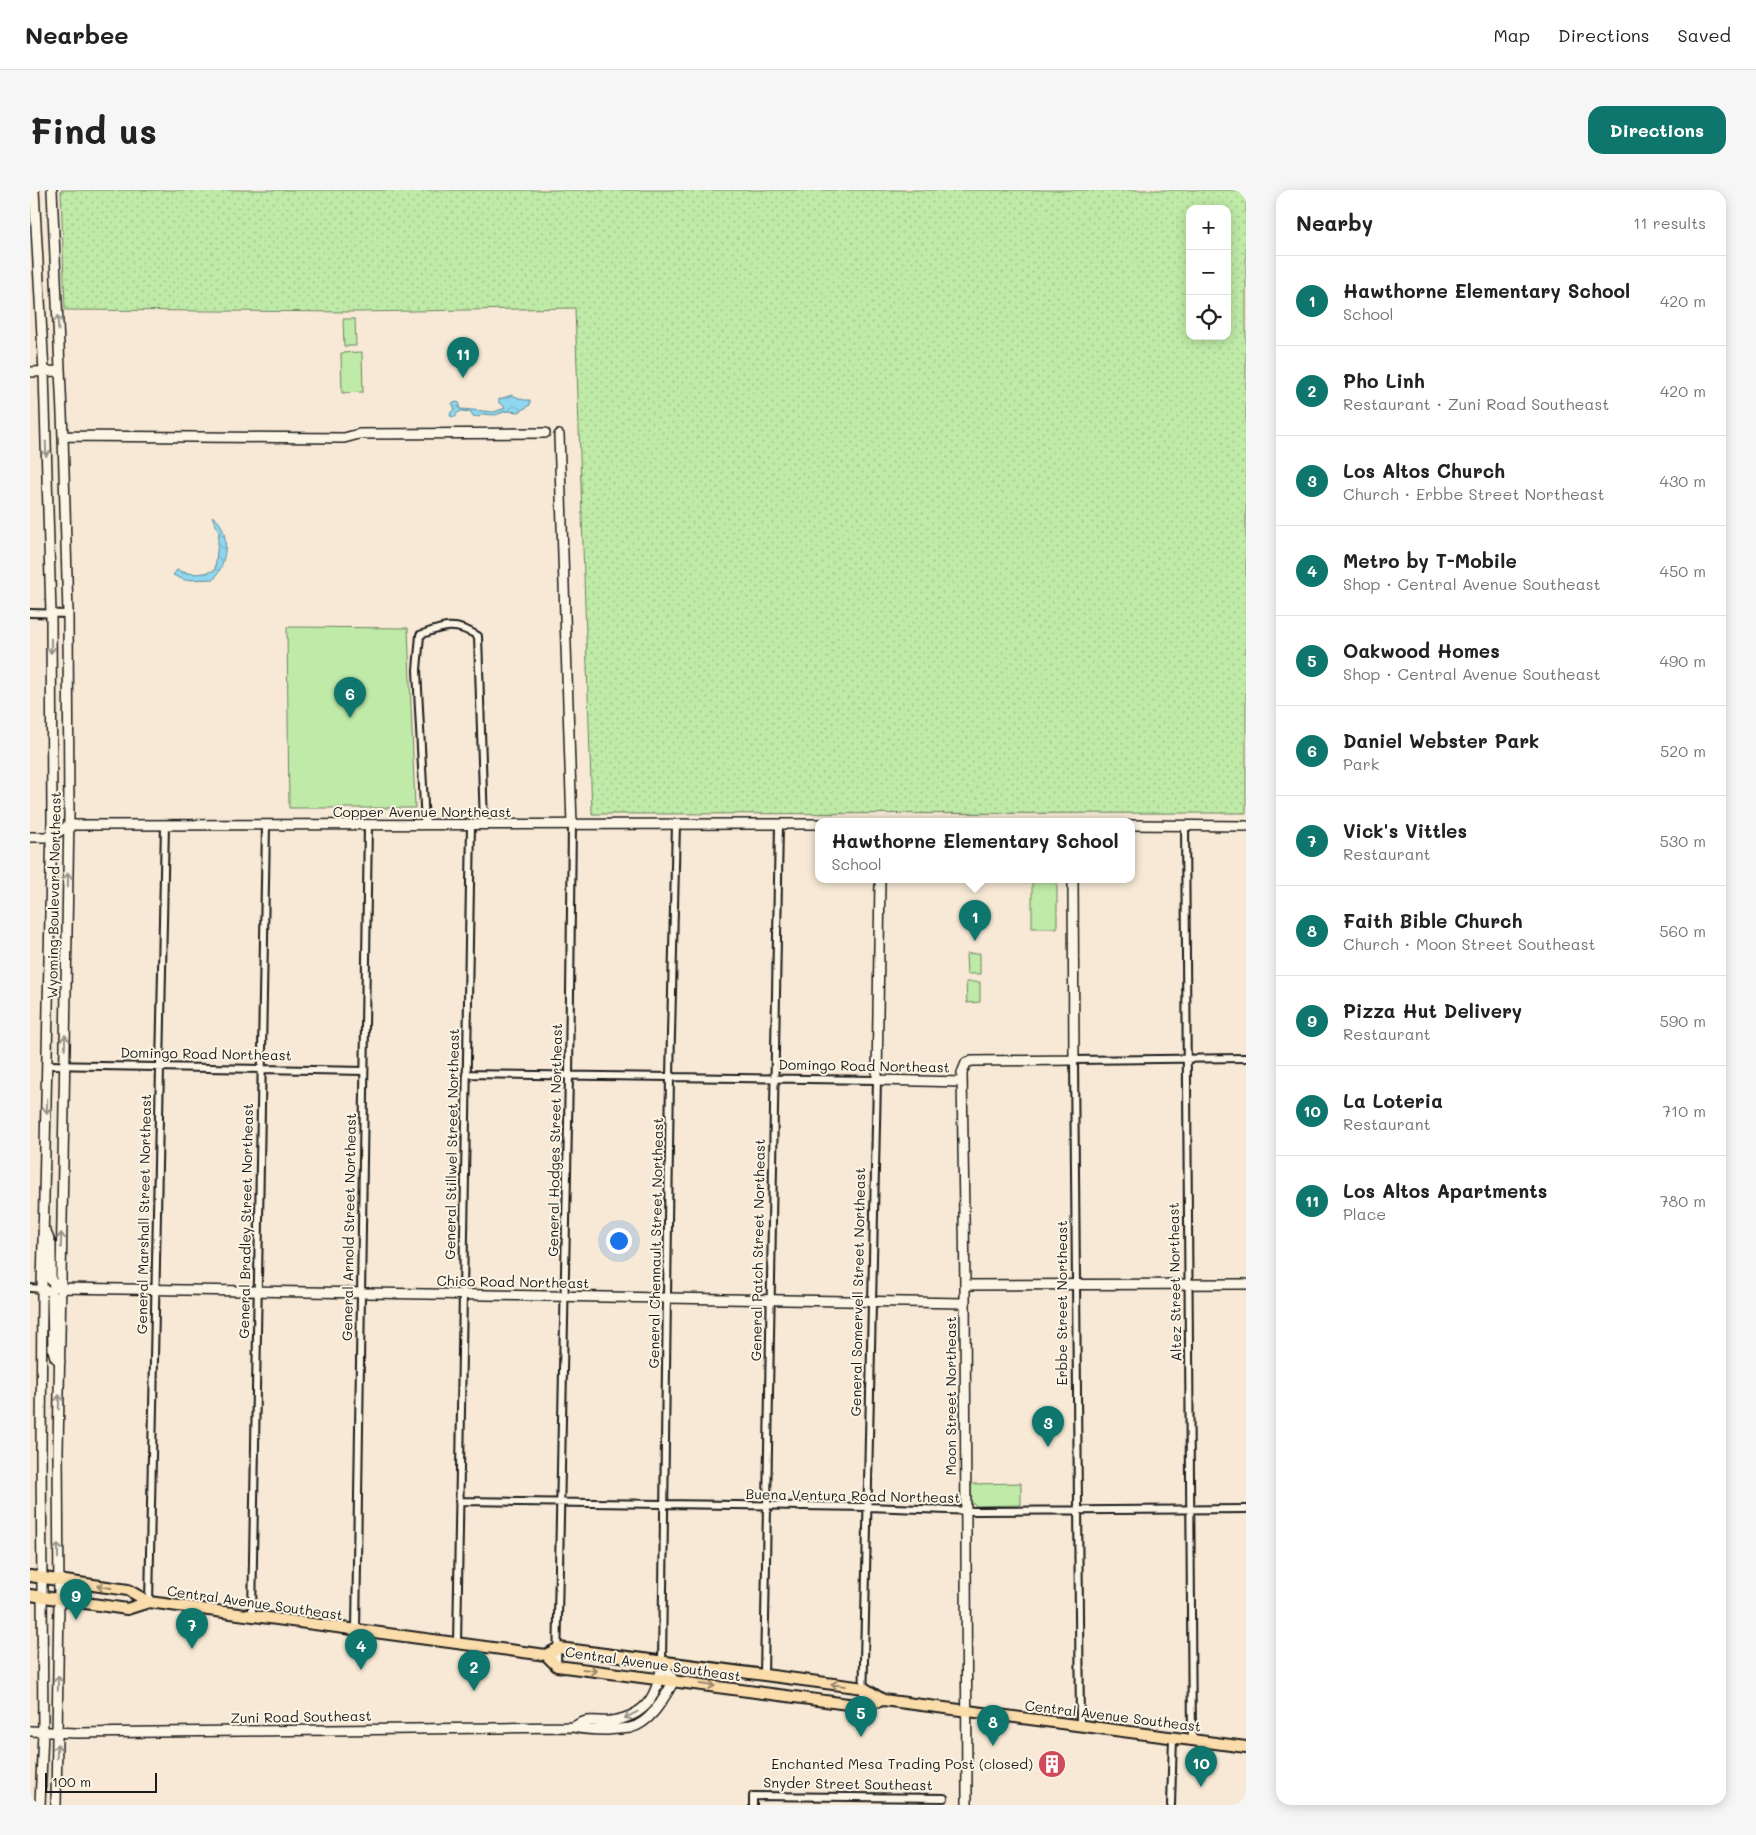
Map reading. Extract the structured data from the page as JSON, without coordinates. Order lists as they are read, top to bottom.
{
  "streets": {
    "main road": ["Central Avenue Southeast"],
    "street": [
      "Copper Avenue Northeast",
      "Wyoming Boulevard Northeast",
      "Domingo Road Northeast",
      "General Hodges Street Northeast",
      "General Stillwel Street Northeast",
      "General Marshall Street Northeast",
      "General Bradley Street Northeast",
      "General Arnold Street Northeast",
      "General Chennault Street Northeast",
      "General Patch Street Northeast",
      "Chico Road Northeast",
      "Altez Street Northeast",
      "General Somervell Street Northeast",
      "Erbbe Street Northeast",
      "Moon Street Northeast",
      "Buena Ventura Road Northeast",
      "Zuni Road Southeast",
      "Snyder Street Southeast"
    ]
  },
  "crossings": [
    ["Copper Avenue Northeast", "Wyoming Boulevard Northeast"],
    ["Copper Avenue Northeast", "General Hodges Street Northeast"],
    ["Copper Avenue Northeast", "General Stillwel Street Northeast"],
    ["Copper Avenue Northeast", "General Marshall Street Northeast"],
    ["Copper Avenue Northeast", "General Bradley Street Northeast"],
    ["Copper Avenue Northeast", "General Arnold Street Northeast"],
    ["Copper Avenue Northeast", "General Chennault Street Northeast"],
    ["Copper Avenue Northeast", "General Patch Street Northeast"],
    ["Wyoming Boulevard Northeast", "Domingo Road Northeast"],
    ["Wyoming Boulevard Northeast", "Chico Road Northeast"],
    ["Wyoming Boulevard Northeast", "Central Avenue Southeast"],
    ["Wyoming Boulevard Northeast", "Zuni Road Southeast"],
    ["Domingo Road Northeast", "General Hodges Street Northeast"],
    ["Domingo Road Northeast", "General Stillwel Street Northeast"],
    ["Domingo Road Northeast", "General Marshall Street Northeast"],
    ["Domingo Road Northeast", "General Bradley Street Northeast"],
    ["Domingo Road Northeast", "General Arnold Street Northeast"],
    ["Domingo Road Northeast", "General Chennault Street Northeast"],
    ["Domingo Road Northeast", "General Patch Street Northeast"],
    ["Domingo Road Northeast", "Altez Street Northeast"],
    ["Domingo Road Northeast", "General Somervell Street Northeast"],
    ["Domingo Road Northeast", "Erbbe Street Northeast"],
    ["Domingo Road Northeast", "Moon Street Northeast"],
    ["General Hodges Street Northeast", "Chico Road Northeast"],
    ["General Hodges Street Northeast", "Buena Ventura Road Northeast"],
    ["General Hodges Street Northeast", "Central Avenue Southeast"],
    ["General Stillwel Street Northeast", "Chico Road Northeast"],
    ["General Stillwel Street Northeast", "Buena Ventura Road Northeast"],
    ["General Stillwel Street Northeast", "Central Avenue Southeast"],
    ["General Marshall Street Northeast", "Chico Road Northeast"],
    ["General Marshall Street Northeast", "Central Avenue Southeast"],
    ["General Bradley Street Northeast", "Chico Road Northeast"],
    ["General Bradley Street Northeast", "Central Avenue Southeast"],
    ["General Arnold Street Northeast", "Chico Road Northeast"],
    ["General Arnold Street Northeast", "Central Avenue Southeast"],
    ["General Chennault Street Northeast", "Chico Road Northeast"],
    ["General Chennault Street Northeast", "Buena Ventura Road Northeast"],
    ["General Chennault Street Northeast", "Zuni Road Southeast"],
    ["General Patch Street Northeast", "Chico Road Northeast"],
    ["General Patch Street Northeast", "Buena Ventura Road Northeast"],
    ["Chico Road Northeast", "General Somervell Street Northeast"],
    ["Chico Road Northeast", "Moon Street Northeast"],
    ["Altez Street Northeast", "Buena Ventura Road Northeast"],
    ["Altez Street Northeast", "Central Avenue Southeast"],
    ["General Somervell Street Northeast", "Buena Ventura Road Northeast"],
    ["General Somervell Street Northeast", "Central Avenue Southeast"],
    ["Erbbe Street Northeast", "Buena Ventura Road Northeast"],
    ["Erbbe Street Northeast", "Central Avenue Southeast"],
    ["Moon Street Northeast", "Buena Ventura Road Northeast"],
    ["Moon Street Northeast", "Central Avenue Southeast"],
    ["Central Avenue Southeast", "Zuni Road Southeast"]
  ],
  "places": {
    "building": ["Enchanted Mesa Trading Post (closed)"]
  },
  "scale_bar": "100 m",
  "page": {
    "header": "Nearbee",
    "nav": ["Map", "Directions", "Saved"],
    "buttons": "Directions",
    "title": "Find us",
    "heading": ["Nearby", "11 results"],
    "map_buttons": ["+", "−"],
    "list": [
      {
        "mark": "1",
        "name": "Hawthorne Elementary School",
        "note": "School",
        "value": "420 m"
      },
      {
        "mark": "2",
        "name": "Pho Linh",
        "note": "Restaurant · Zuni Road Southeast",
        "value": "420 m"
      },
      {
        "mark": "3",
        "name": "Los Altos Church",
        "note": "Church · Erbbe Street Northeast",
        "value": "430 m"
      },
      {
        "mark": "4",
        "name": "Metro by T-Mobile",
        "note": "Shop · Central Avenue Southeast",
        "value": "450 m"
      },
      {
        "mark": "5",
        "name": "Oakwood Homes",
        "note": "Shop · Central Avenue Southeast",
        "value": "490 m"
      },
      {
        "mark": "6",
        "name": "Daniel Webster Park",
        "note": "Park",
        "value": "520 m"
      },
      {
        "mark": "7",
        "name": "Vick's Vittles",
        "note": "Restaurant",
        "value": "530 m"
      },
      {
        "mark": "8",
        "name": "Faith Bible Church",
        "note": "Church · Moon Street Southeast",
        "value": "560 m"
      },
      {
        "mark": "9",
        "name": "Pizza Hut Delivery",
        "note": "Restaurant",
        "value": "590 m"
      },
      {
        "mark": "10",
        "name": "La Loteria",
        "note": "Restaurant",
        "value": "710 m"
      },
      {
        "mark": "11",
        "name": "Los Altos Apartments",
        "note": "Place",
        "value": "780 m"
      }
    ],
    "pins": [
      "11",
      "6",
      "1",
      "3",
      "9",
      "7",
      "4",
      "2",
      "5",
      "8",
      "10"
    ],
    "popup": ["Hawthorne Elementary School", "School"],
    "scale": "100 m"
  }
}
